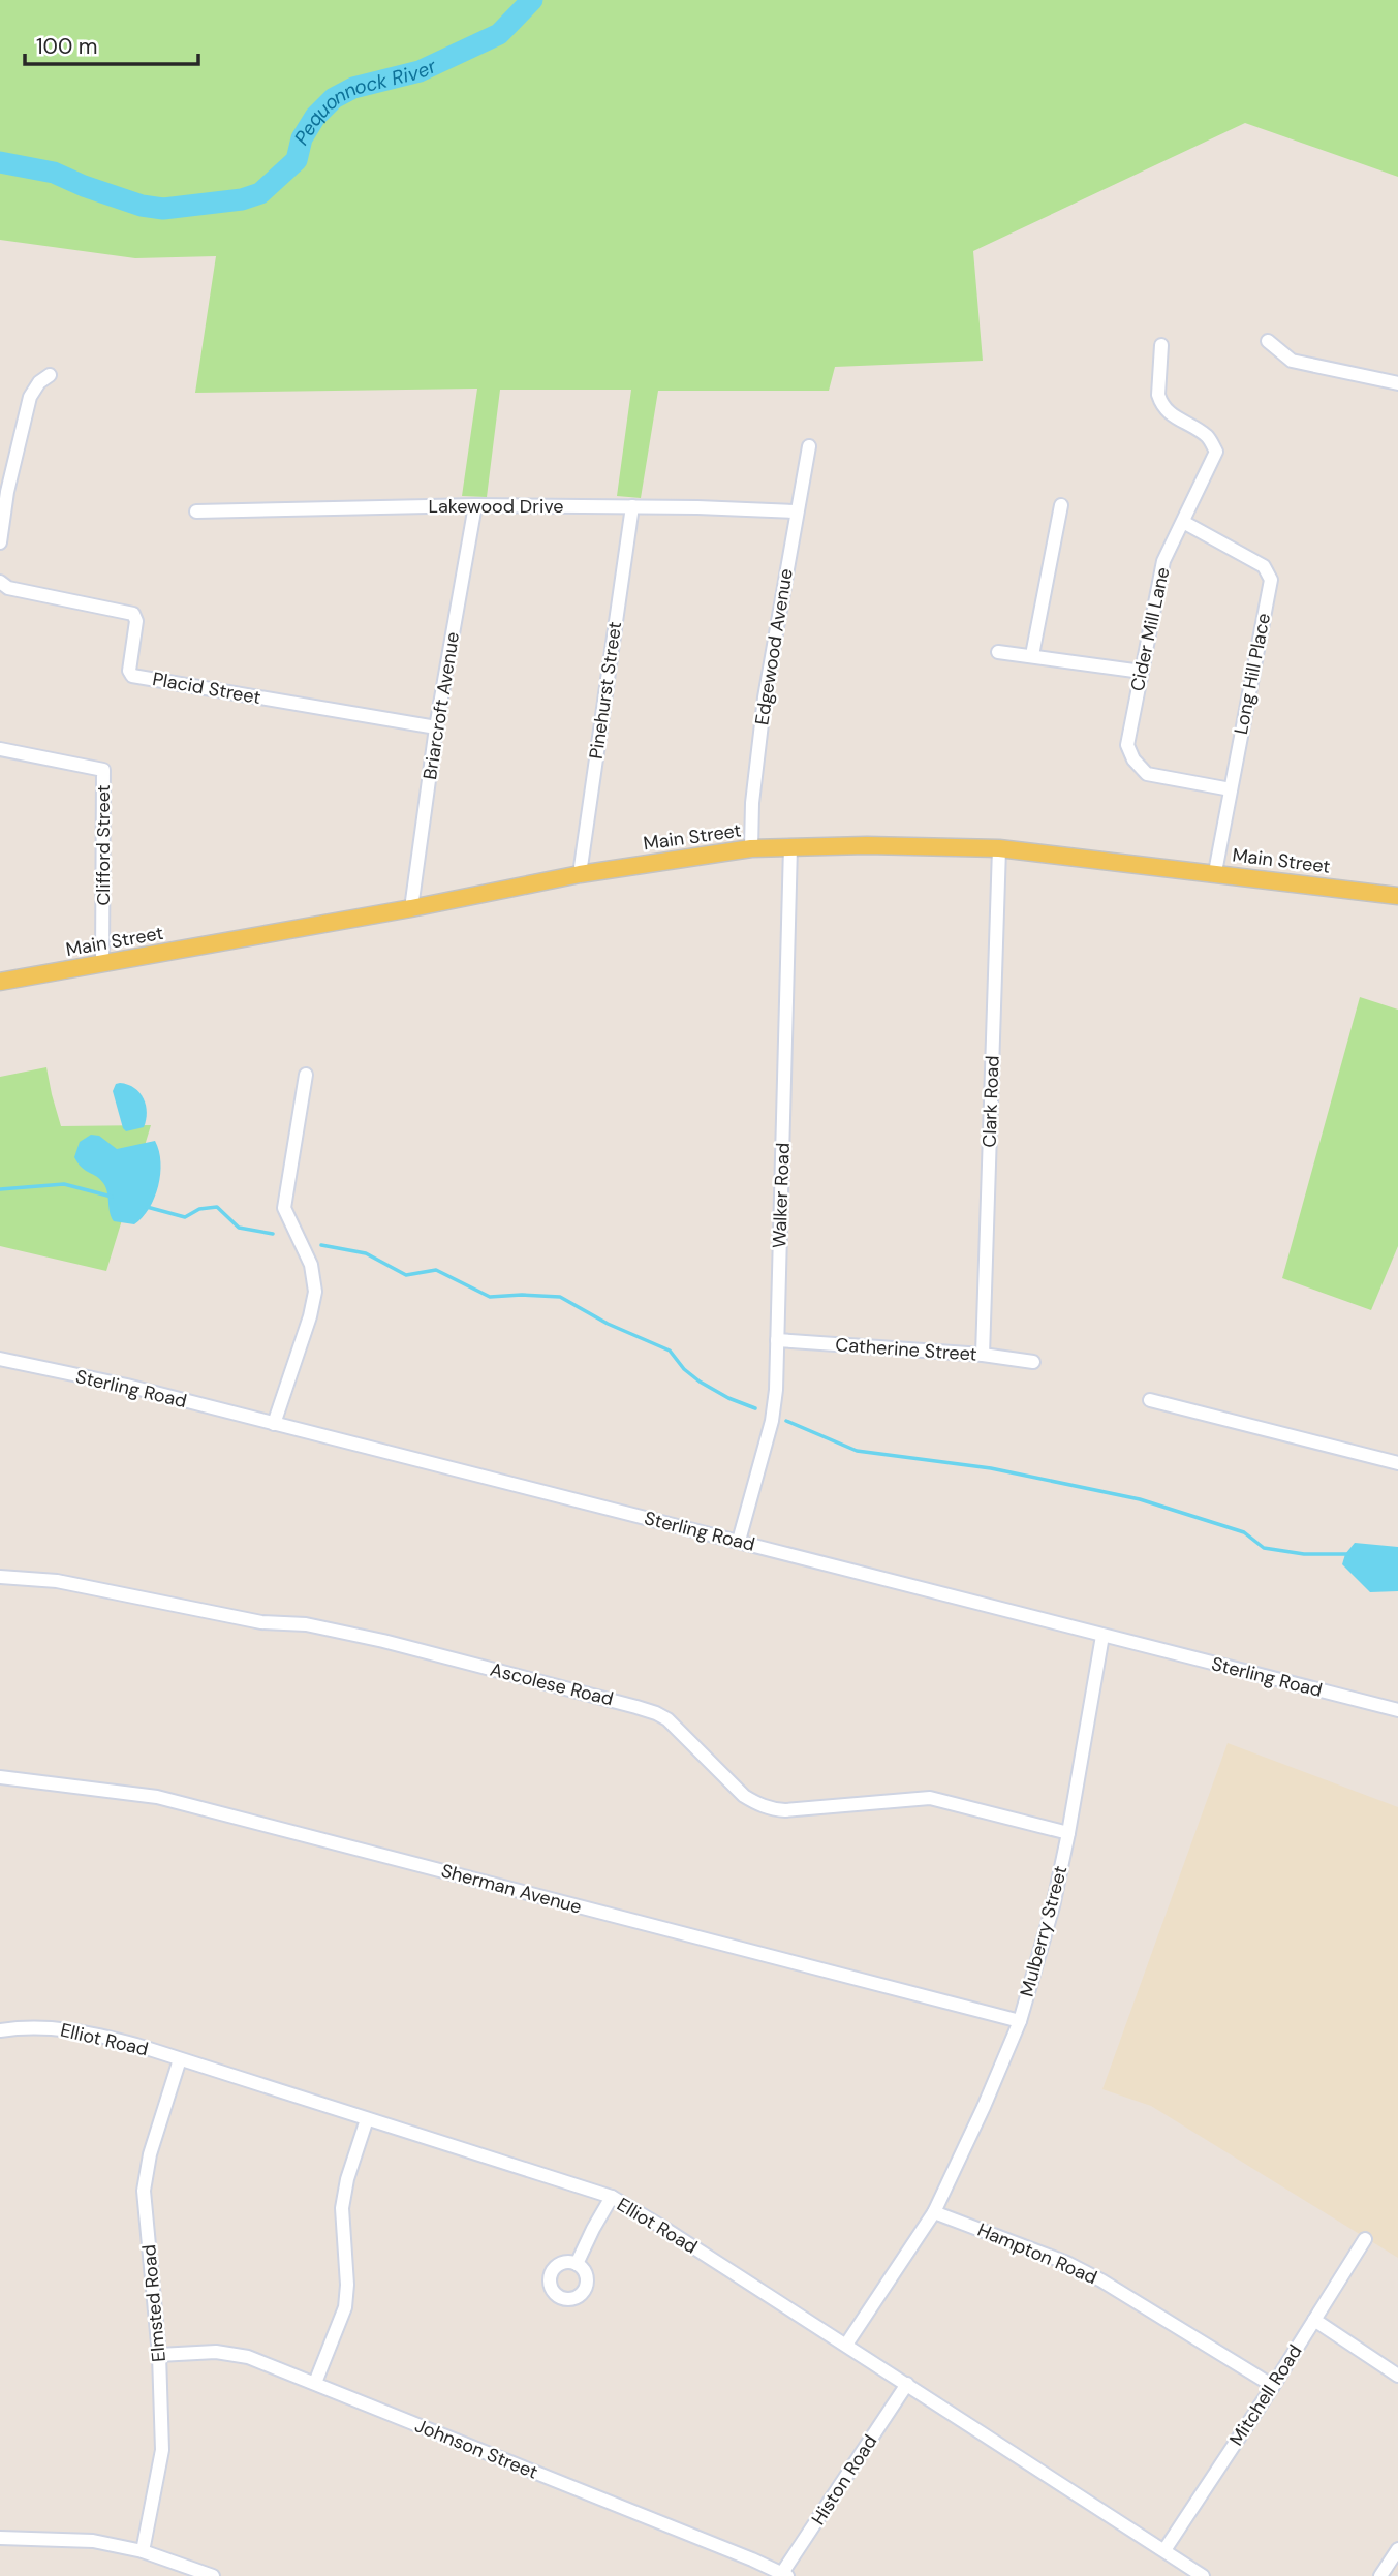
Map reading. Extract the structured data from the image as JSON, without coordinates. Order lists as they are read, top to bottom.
{
  "streets": {
    "main road": ["Main Street"],
    "street": [
      "Lakewood Drive",
      "Cider Mill Lane",
      "Edgewood Avenue",
      "Long Hill Place",
      "Placid Street",
      "Pinehurst Street",
      "Briarcroft Avenue",
      "Clifford Street",
      "Clark Road",
      "Walker Road",
      "Catherine Street",
      "Sterling Road",
      "Ascolese Road",
      "Sherman Avenue",
      "Mulberry Street",
      "Elliot Road",
      "Hampton Road",
      "Elmsted Road",
      "Mitchell Road",
      "Johnson Street",
      "Histon Road"
    ]
  },
  "crossings": [
    ["Lakewood Drive", "Edgewood Avenue"],
    ["Lakewood Drive", "Pinehurst Street"],
    ["Lakewood Drive", "Briarcroft Avenue"],
    ["Cider Mill Lane", "Long Hill Place"],
    ["Edgewood Avenue", "Main Street"],
    ["Long Hill Place", "Main Street"],
    ["Placid Street", "Briarcroft Avenue"],
    ["Pinehurst Street", "Main Street"],
    ["Briarcroft Avenue", "Main Street"],
    ["Main Street", "Clifford Street"],
    ["Main Street", "Clark Road"],
    ["Main Street", "Walker Road"],
    ["Clark Road", "Catherine Street"],
    ["Walker Road", "Catherine Street"],
    ["Walker Road", "Sterling Road"],
    ["Sterling Road", "Mulberry Street"],
    ["Ascolese Road", "Mulberry Street"],
    ["Sherman Avenue", "Mulberry Street"],
    ["Mulberry Street", "Hampton Road"],
    ["Elliot Road", "Elmsted Road"],
    ["Elliot Road", "Mitchell Road"],
    ["Elliot Road", "Histon Road"],
    ["Hampton Road", "Mitchell Road"],
    ["Elmsted Road", "Johnson Street"],
    ["Johnson Street", "Histon Road"]
  ],
  "water": ["Pequonnock River"],
  "scale_bar": "100 m"
}
